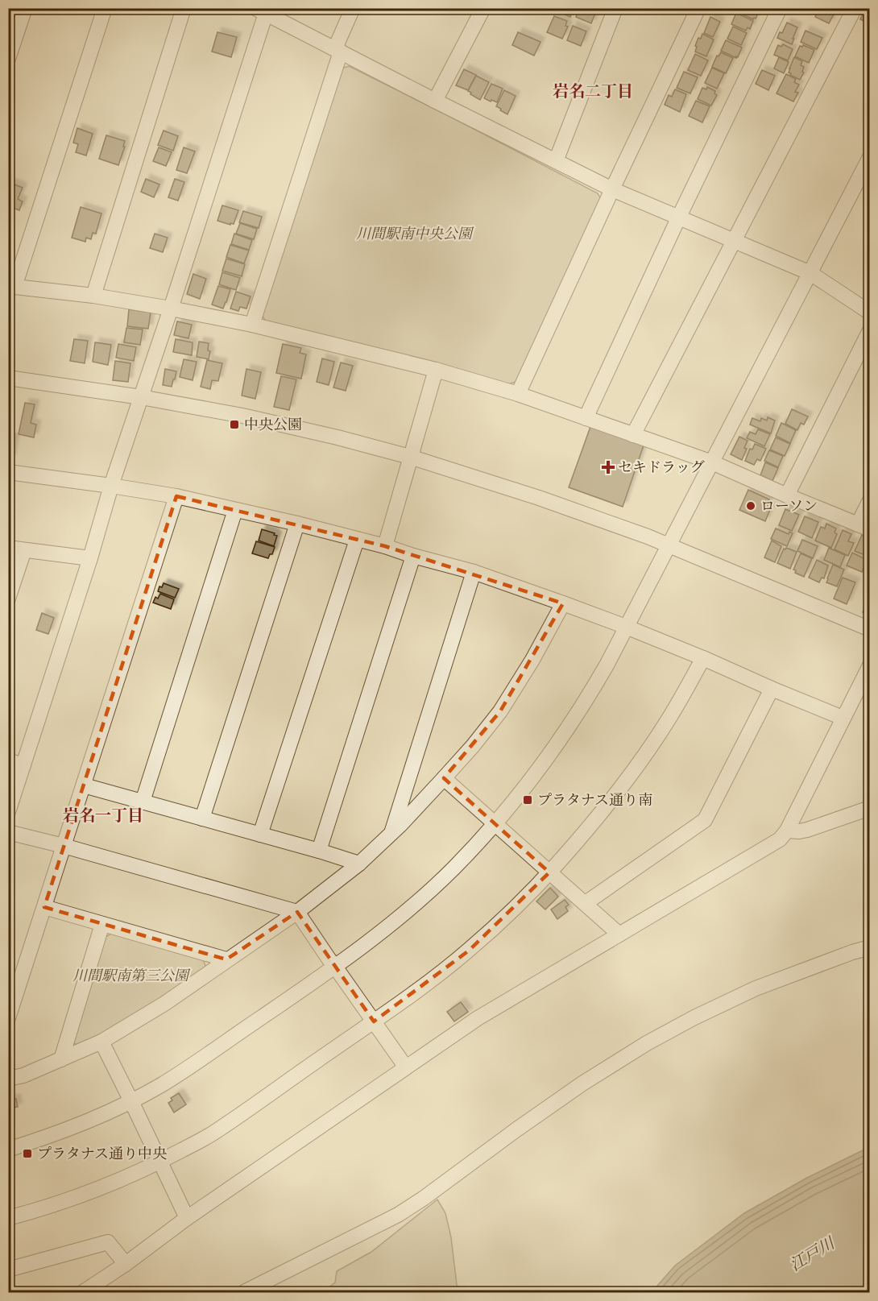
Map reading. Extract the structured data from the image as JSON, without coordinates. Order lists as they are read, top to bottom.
{
  "districts": ["岩名二丁目", "岩名一丁目"],
  "water": ["江戸川"],
  "parks": ["川間駅南中央公園", "川間駅南第三公園"],
  "places": {
    "transit": ["中央公園", "プラタナス通り南", "プラタナス通り中央"],
    "health": ["セキドラッグ"],
    "other": ["ローソン"]
  }
}
